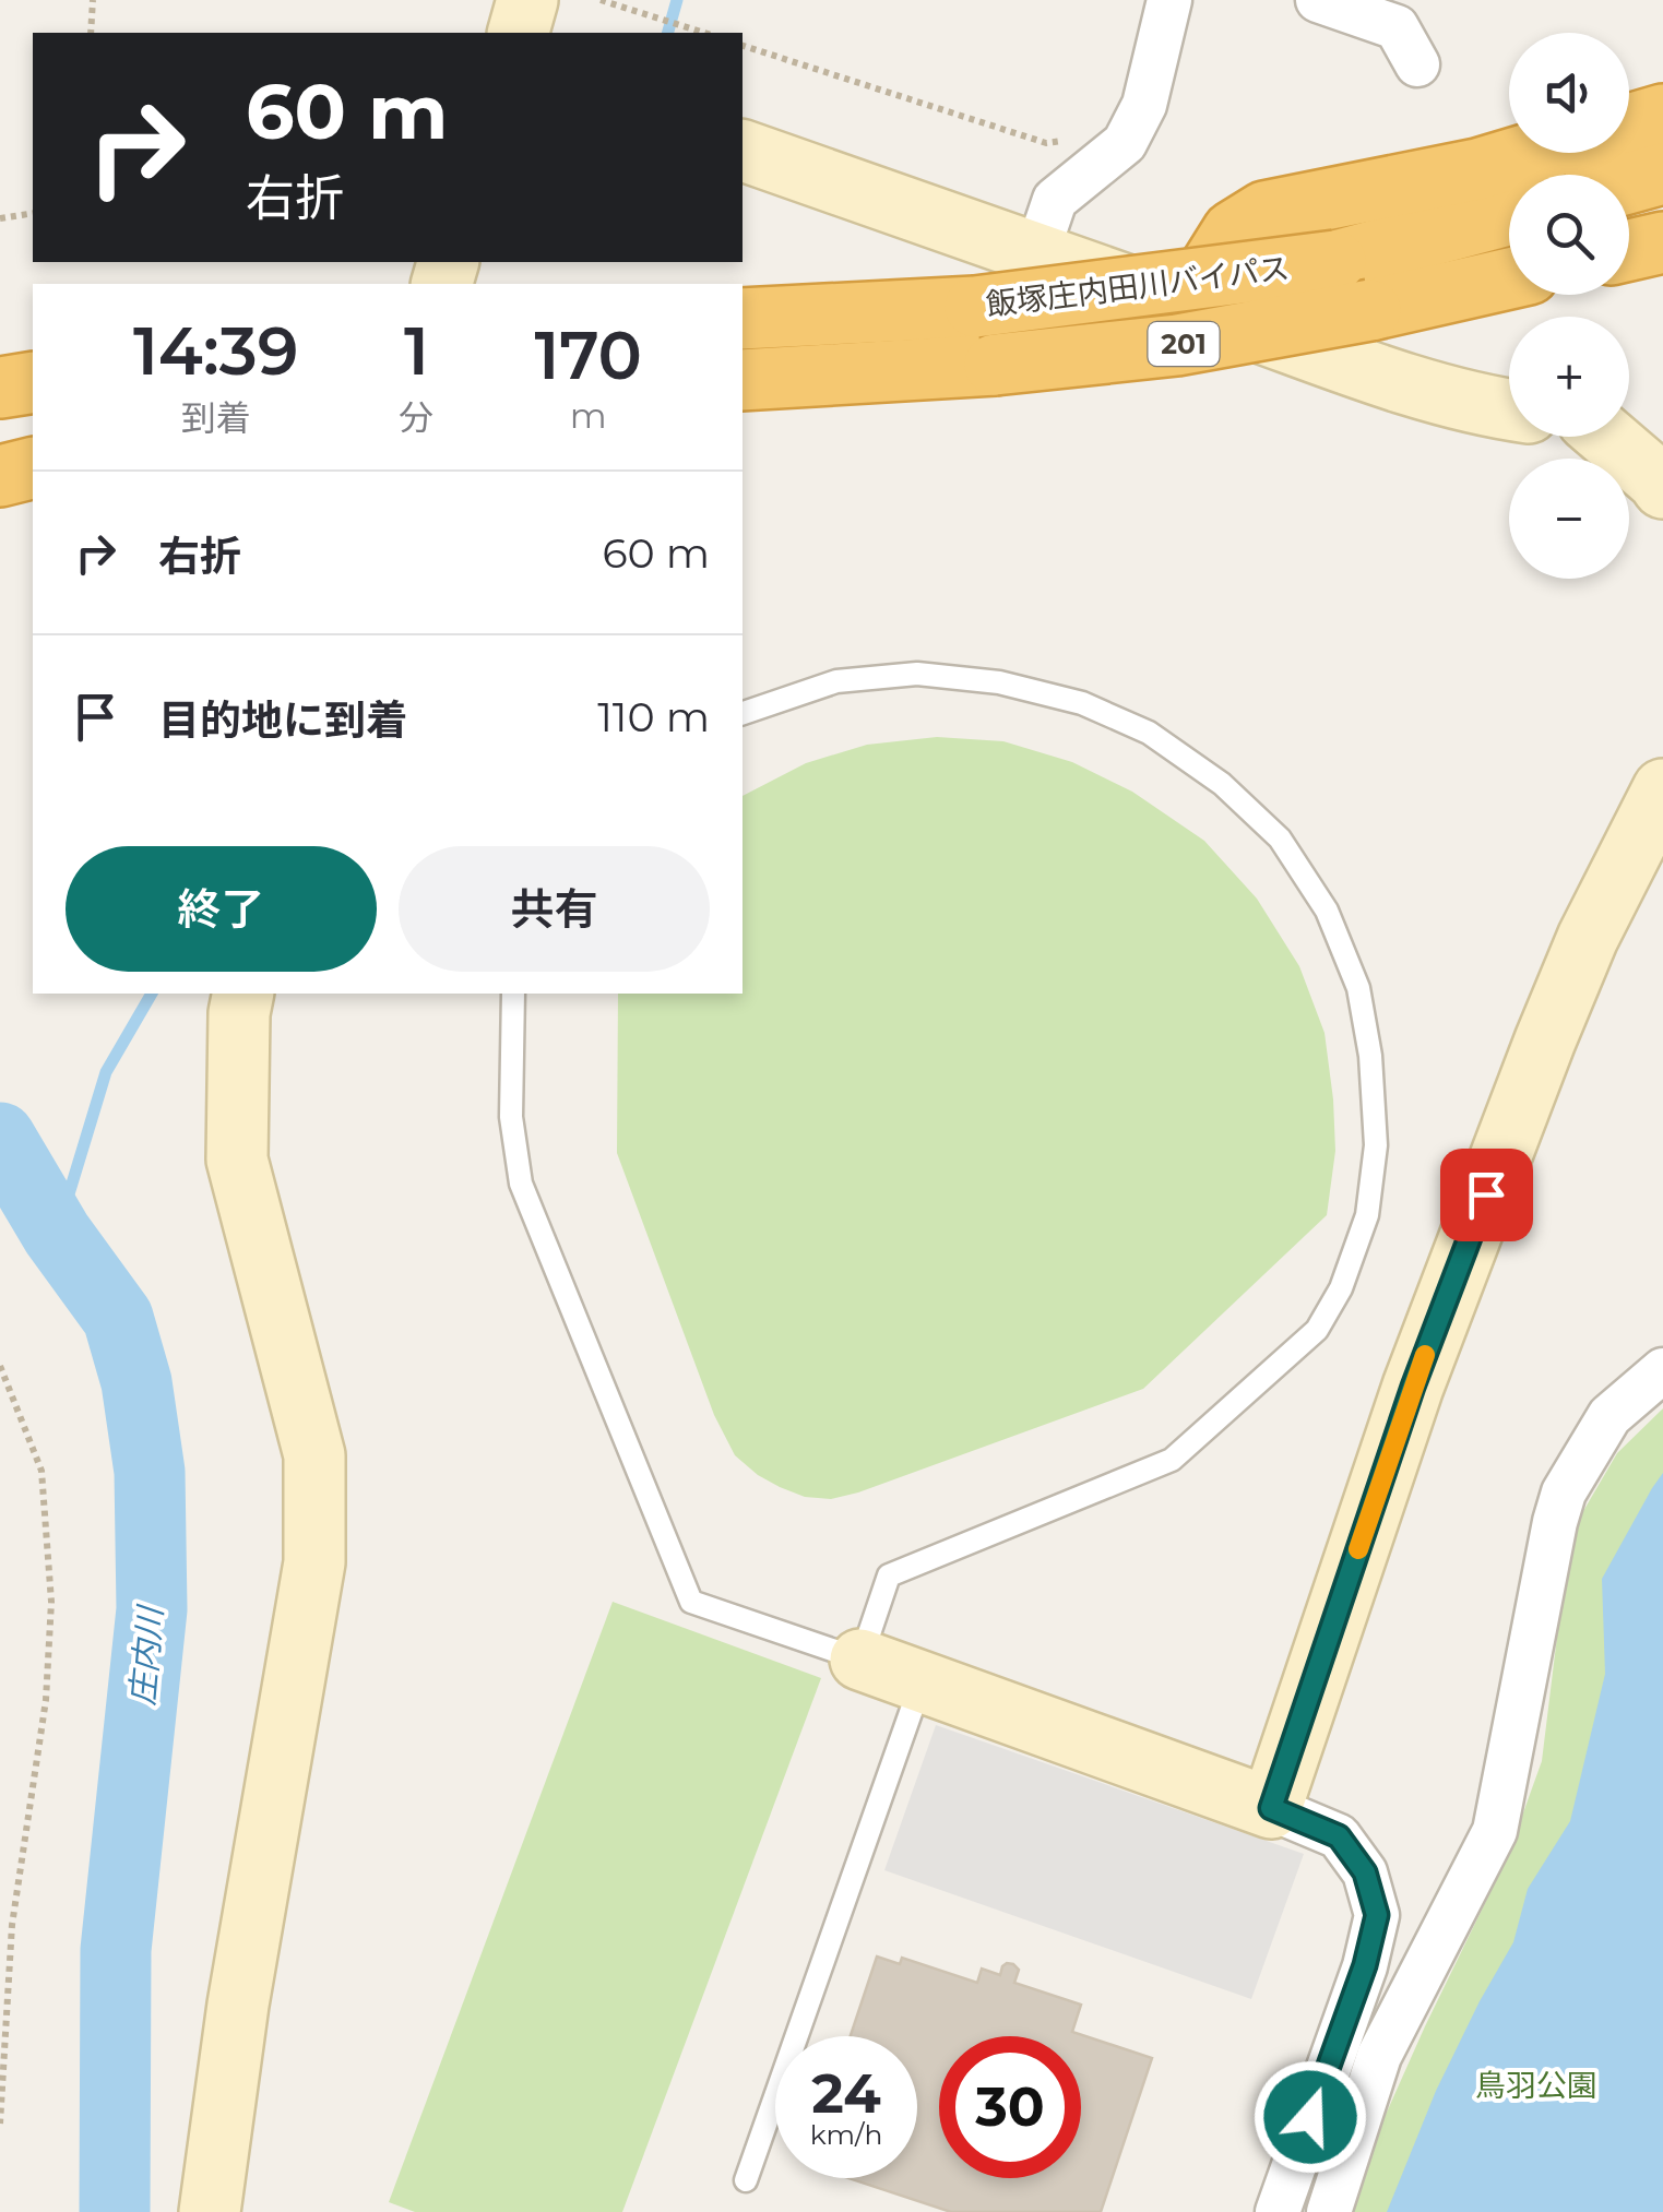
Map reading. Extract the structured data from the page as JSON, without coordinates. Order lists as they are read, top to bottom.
{
  "streets": {
    "highway": ["飯塚庄内田川バイパス", "201"]
  },
  "water": ["庄内川"],
  "parks": ["鳥羽公園"],
  "page": {
    "map_buttons": ["+", "−"],
    "turn": ["60 m", "右折"],
    "eta": [
      "14:39",
      "到着",
      "1",
      "分",
      "170",
      "m"
    ],
    "list": [
      {
        "name": "右折",
        "value": "60 m"
      },
      {
        "name": "目的地に到着",
        "value": "110 m"
      }
    ],
    "buttons": ["終了", "共有"],
    "speed": "24 km/h",
    "limit": "30"
  }
}
